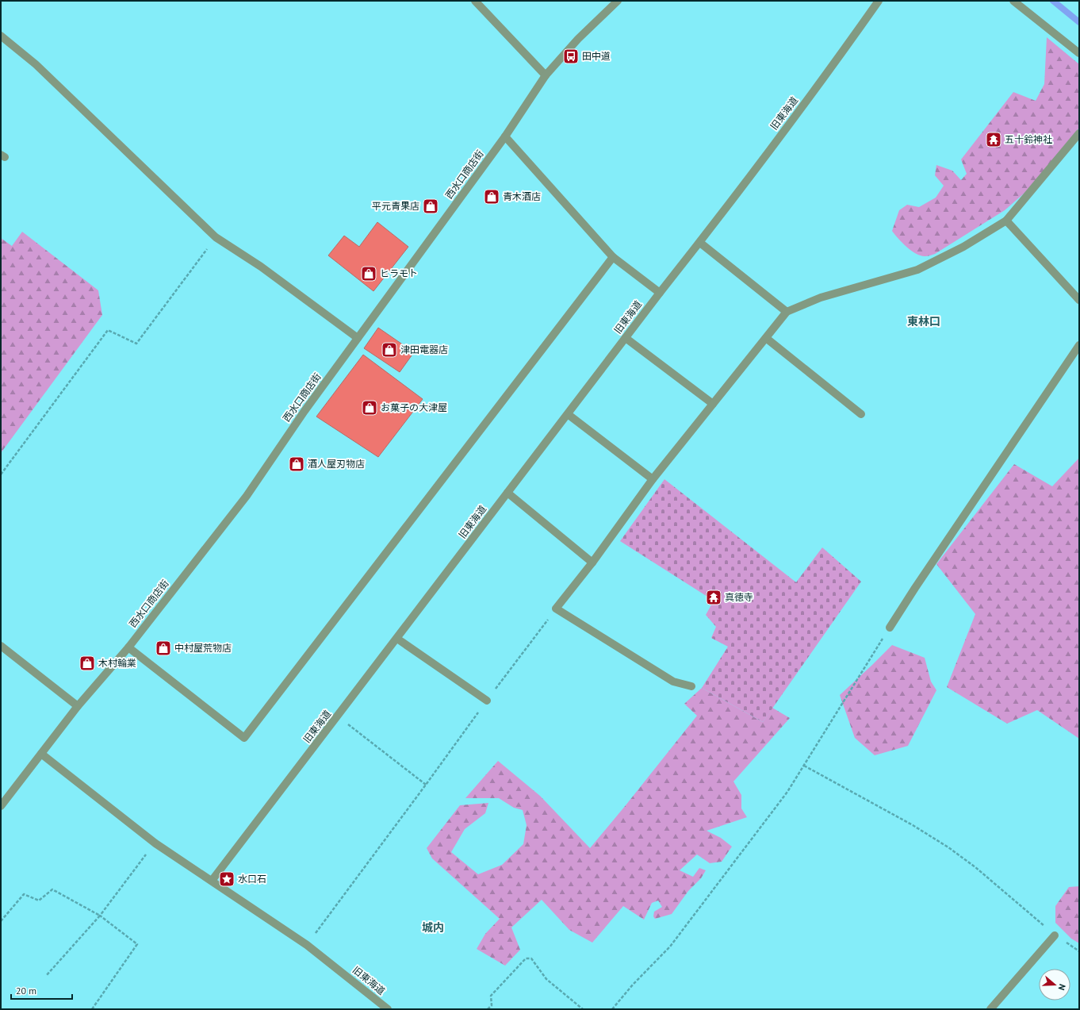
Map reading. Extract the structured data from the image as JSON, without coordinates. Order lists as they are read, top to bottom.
{
  "streets": {
    "street": ["旧東海道", "西水口商店街"]
  },
  "districts": ["東林口", "城内"],
  "places": {
    "bus stop": ["田中道"],
    "temple": ["五十鈴神社", "真徳寺"],
    "shop": [
      "青木酒店",
      "平元青果店",
      "ヒラモト",
      "津田電器店",
      "お菓子の大津屋",
      "酒人屋刃物店",
      "中村屋荒物店",
      "木村輪業"
    ],
    "place": ["水口石"]
  },
  "scale_bar": "20 m",
  "north": "right"
}
